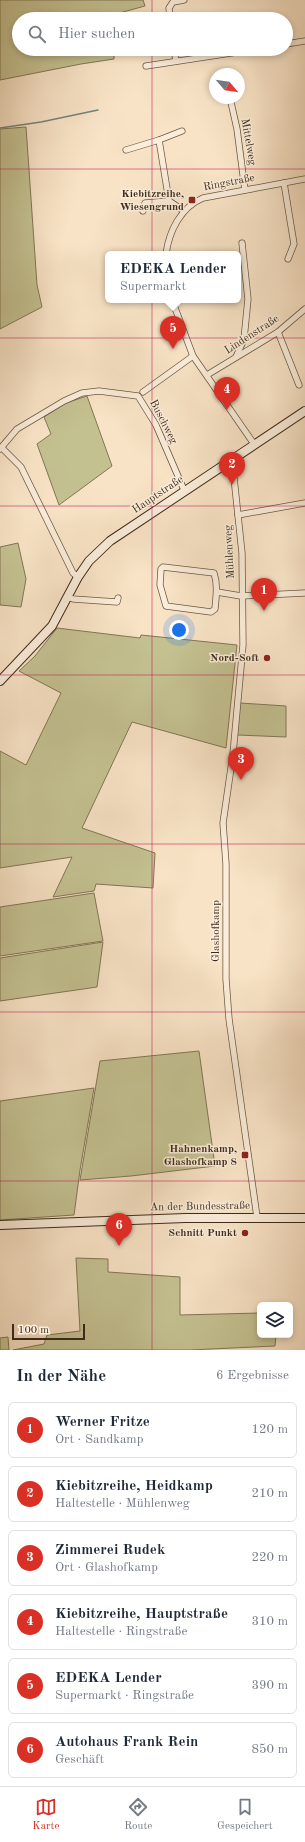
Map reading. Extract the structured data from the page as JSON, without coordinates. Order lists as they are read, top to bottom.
{
  "streets": {
    "street": [
      "Mittelweg",
      "Ringstraße",
      "Lindenstraße",
      "Buschweg",
      "Hauptstraße",
      "Mühlenweg",
      "Glashofkamp",
      "An der Bundesstraße"
    ]
  },
  "crossings": [
    ["Mittelweg", "Ringstraße"],
    ["Buschweg", "Hauptstraße"],
    ["Hauptstraße", "Mühlenweg"],
    ["Mühlenweg", "Glashofkamp"],
    ["Glashofkamp", "An der Bundesstraße"]
  ],
  "places": {
    "transit": ["Kiebitzreihe, Wiesengrund", "Hahnenkamp, Glashofkamp 8"],
    "other": ["Nord-Soft", "Schnitt Punkt"]
  },
  "scale_bar": "100 m",
  "north": "bottom right",
  "page": {
    "search": "Hier suchen",
    "popup": ["EDEKA Lender", "Supermarkt"],
    "pins": [
      "5",
      "4",
      "2",
      "1",
      "3",
      "6"
    ],
    "scale": "100 m",
    "heading": ["In der Nähe", "6 Ergebnisse"],
    "list": [
      {
        "mark": "1",
        "name": "Werner Fritze",
        "note": "Ort · Sandkamp",
        "value": "120 m"
      },
      {
        "mark": "2",
        "name": "Kiebitzreihe, Heidkamp",
        "note": "Haltestelle · Mühlenweg",
        "value": "210 m"
      },
      {
        "mark": "3",
        "name": "Zimmerei Rudek",
        "note": "Ort · Glashofkamp",
        "value": "220 m"
      },
      {
        "mark": "4",
        "name": "Kiebitzreihe, Hauptstraße",
        "note": "Haltestelle · Ringstraße",
        "value": "310 m"
      },
      {
        "mark": "5",
        "name": "EDEKA Lender",
        "note": "Supermarkt · Ringstraße",
        "value": "390 m"
      },
      {
        "mark": "6",
        "name": "Autohaus Frank Rein",
        "note": "Geschäft",
        "value": "850 m"
      }
    ],
    "nav": ["Karte", "Route", "Gespeichert"]
  }
}
